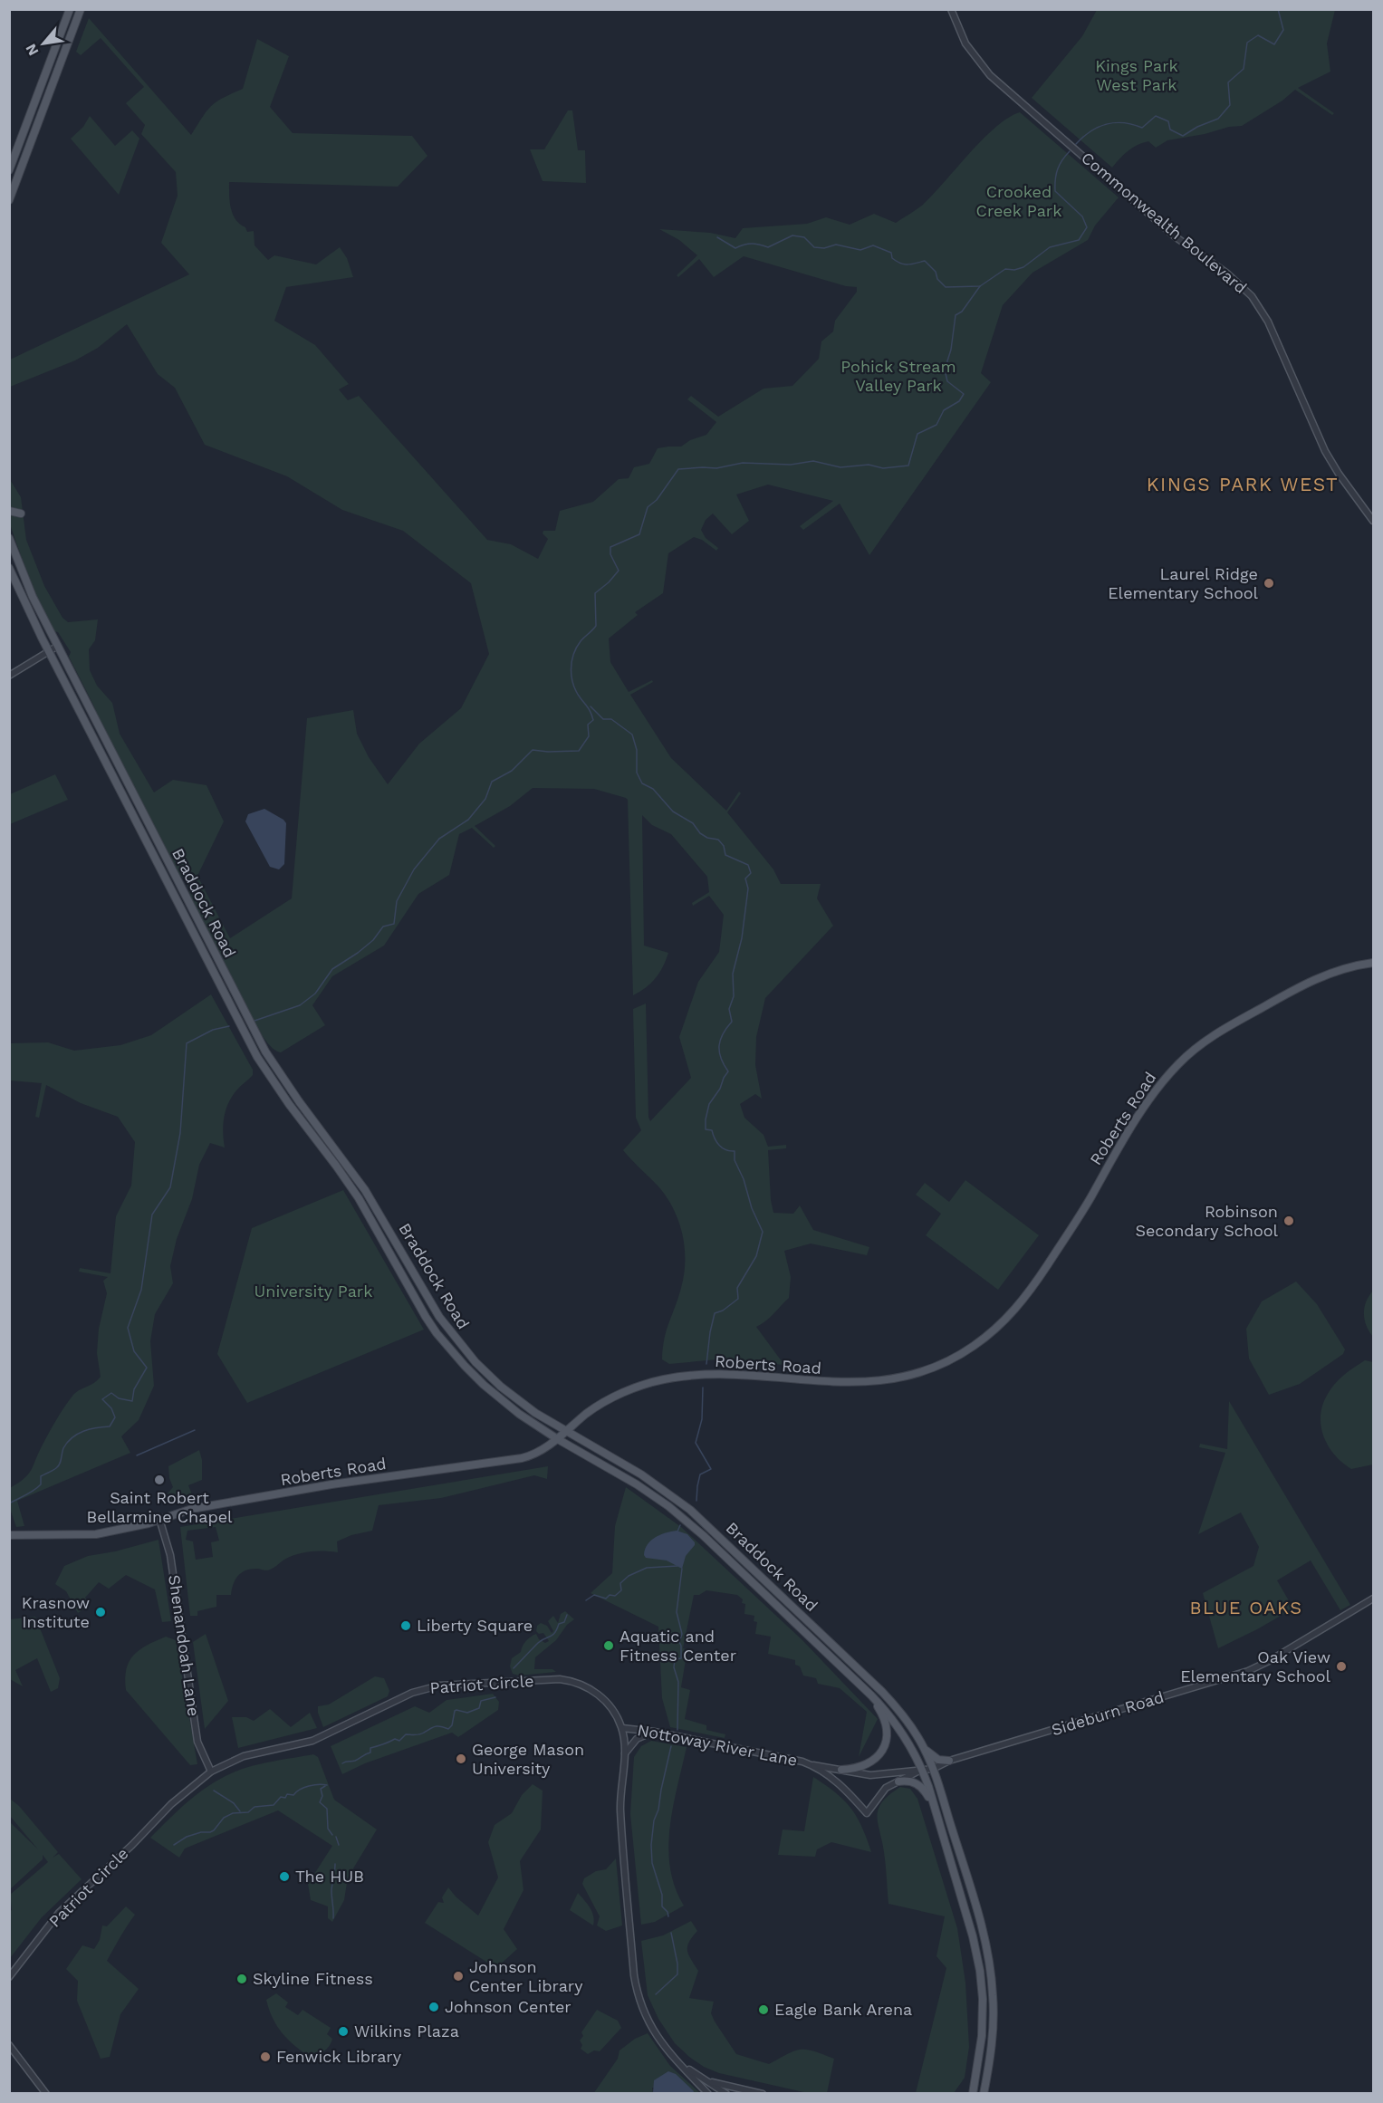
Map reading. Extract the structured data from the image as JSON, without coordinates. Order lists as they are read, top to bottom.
{
  "streets": {
    "main road": ["Braddock Road", "Roberts Road"],
    "street": [
      "Commonwealth Boulevard",
      "Shenandoah Lane",
      "Patriot Circle",
      "Sideburn Road",
      "Nottoway River Lane"
    ]
  },
  "crossings": [
    ["Braddock Road", "Roberts Road"],
    ["Braddock Road", "Sideburn Road"],
    ["Braddock Road", "Nottoway River Lane"],
    ["Roberts Road", "Shenandoah Lane"],
    ["Shenandoah Lane", "Patriot Circle"],
    ["Patriot Circle", "Nottoway River Lane"],
    ["Sideburn Road", "Nottoway River Lane"]
  ],
  "districts": ["KINGS PARK WEST", "BLUE OAKS"],
  "parks": [
    "Kings Park West Park",
    "Crooked Creek Park",
    "Pohick Stream Valley Park",
    "University Park"
  ],
  "places": [
    "Laurel Ridge Elementary School",
    "Robinson Secondary School",
    "Saint Robert Bellarmine Chapel",
    "Krasnow Institute",
    "Liberty Square",
    "Aquatic and Fitness Center",
    "Oak View Elementary School",
    "George Mason University",
    "The HUB",
    "Johnson Center Library",
    "Skyline Fitness",
    "Johnson Center",
    "Eagle Bank Arena",
    "Wilkins Plaza",
    "Fenwick Library"
  ],
  "north": "bottom left"
}
